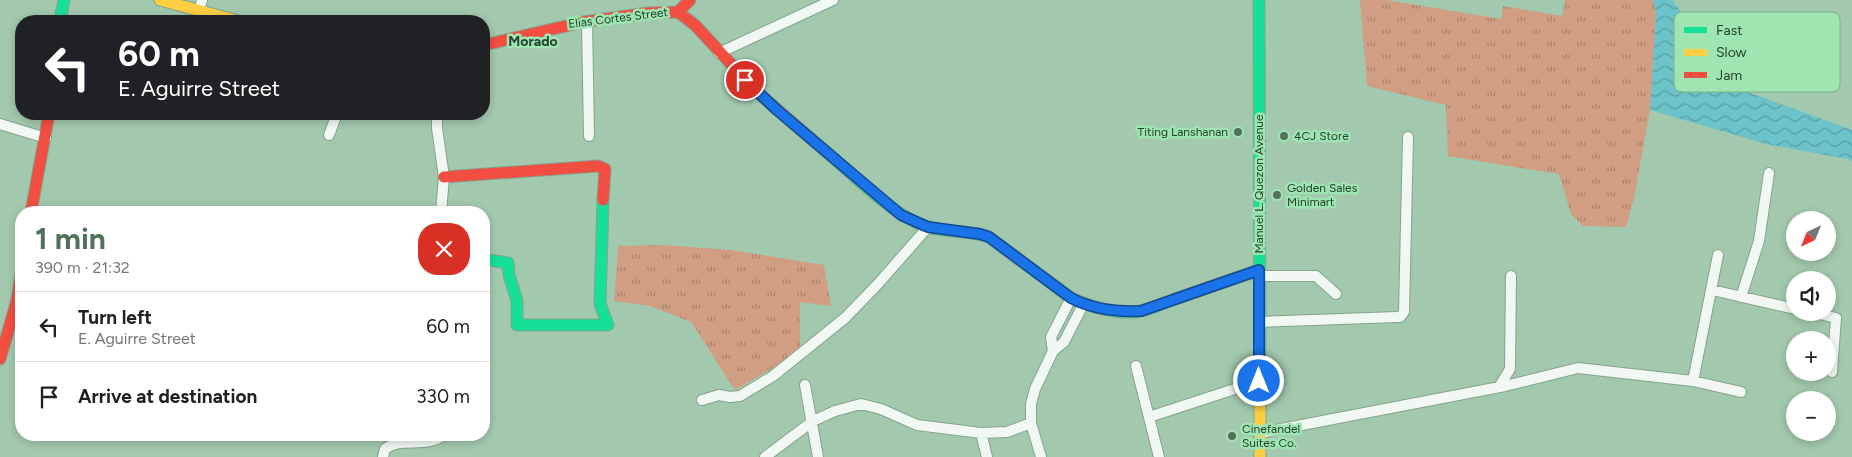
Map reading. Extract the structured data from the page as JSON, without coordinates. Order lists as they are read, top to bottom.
{
  "streets": {
    "street": ["Elias Cortes Street", "Manuel L. Quezon Avenue"]
  },
  "districts": ["Morado"],
  "places": [
    "Titing Lanshanan",
    "4CJ Store",
    "Golden Sales Minimart",
    "Cinefandel Suites Co."
  ],
  "legend": ["Fast", "Slow", "Jam"],
  "north": "bottom left",
  "page": {
    "turn": ["60 m", "E. Aguirre Street"],
    "heading": ["1 min", "390 m · 21:32"],
    "map_buttons": ["+", "−"],
    "list": [
      {
        "name": "Turn left",
        "note": "E. Aguirre Street",
        "value": "60 m"
      },
      {
        "name": "Arrive at destination",
        "value": "330 m"
      }
    ]
  }
}
